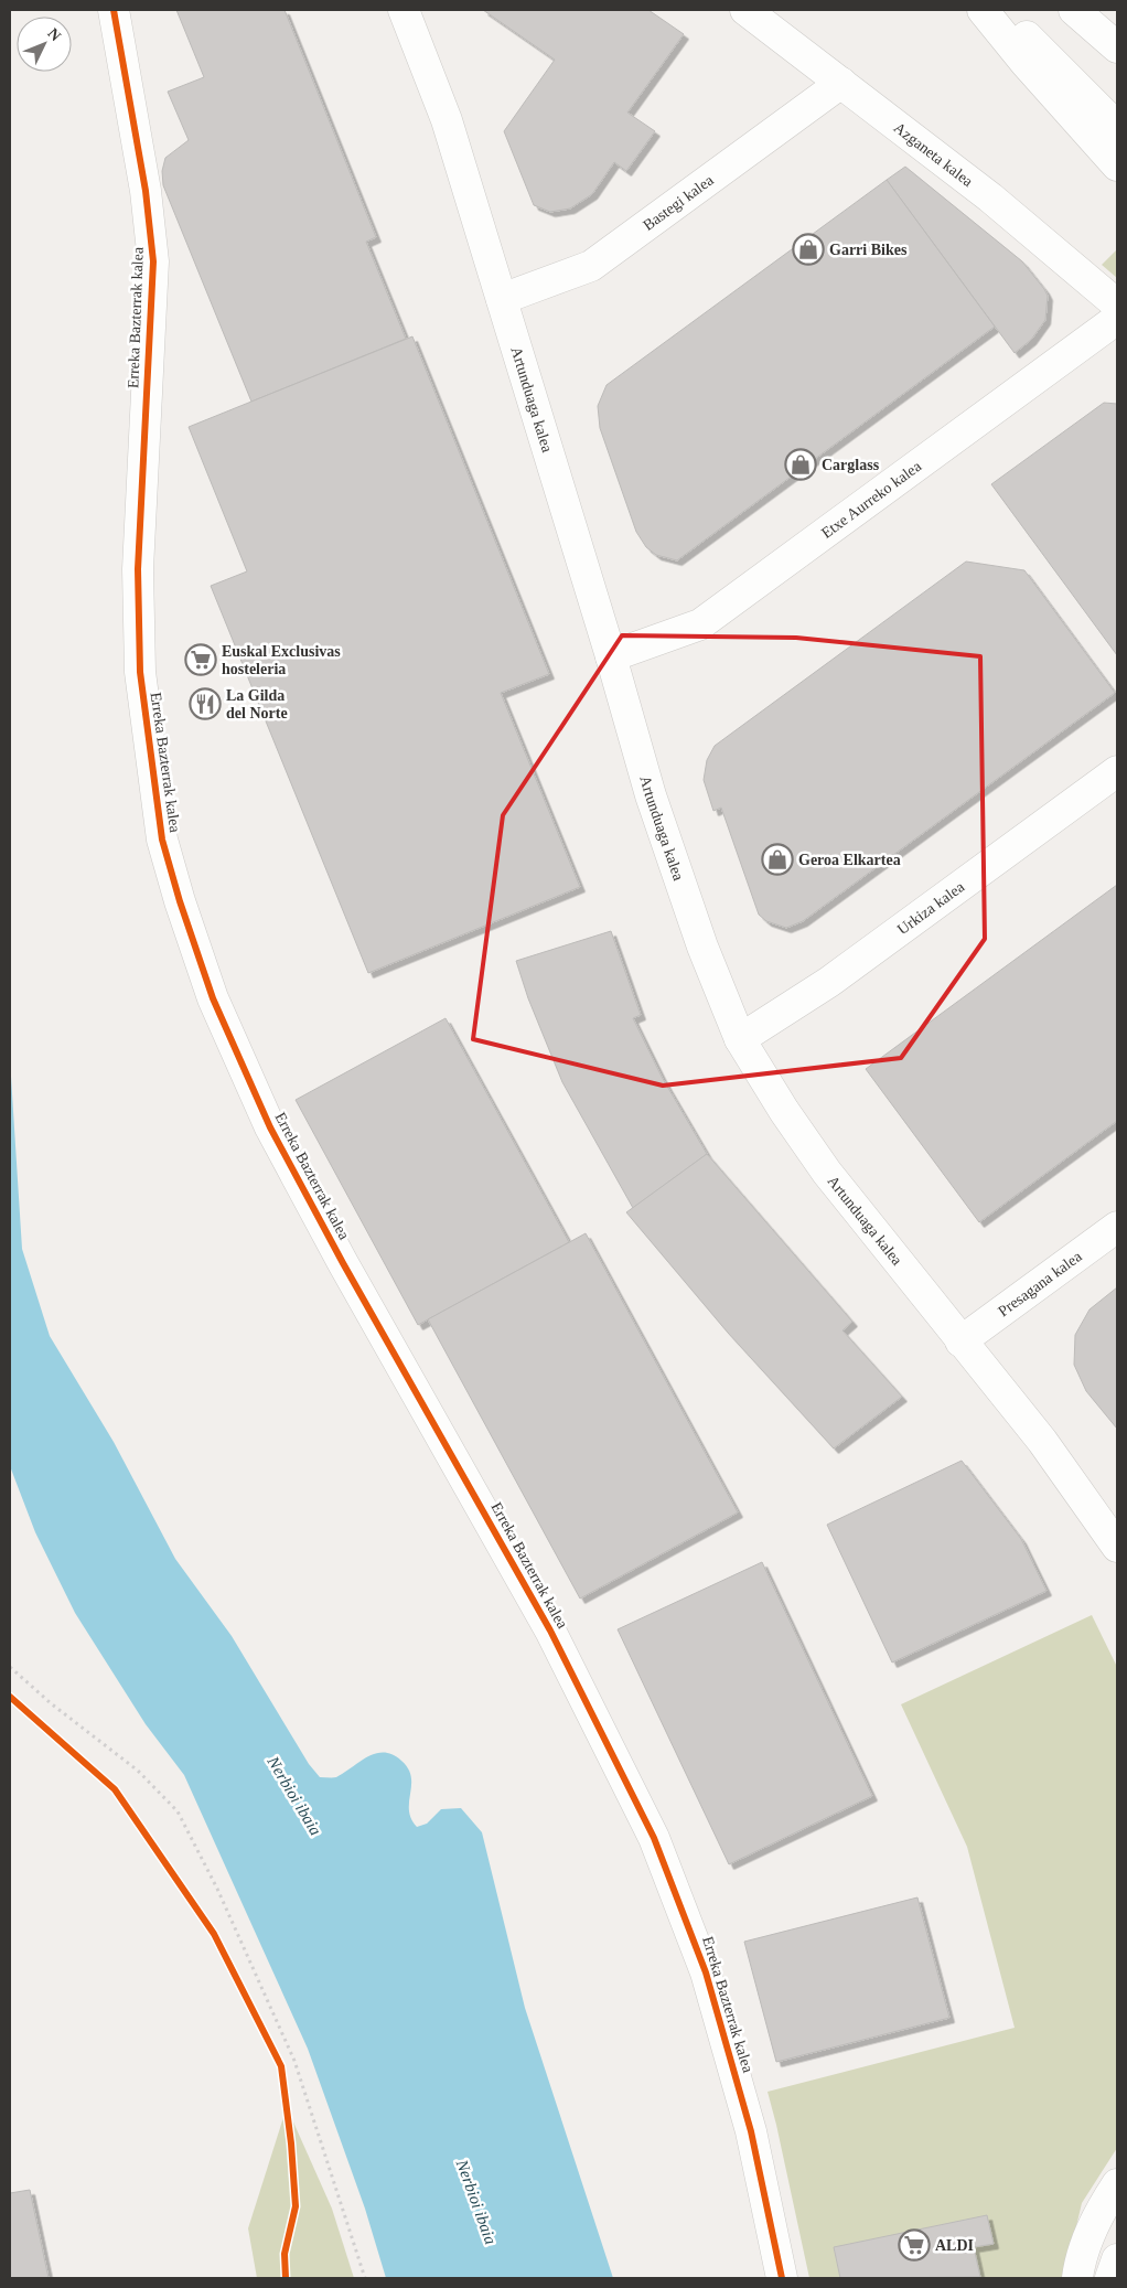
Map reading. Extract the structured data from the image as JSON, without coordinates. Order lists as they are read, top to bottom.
{
  "streets": {
    "main road": [
      "Azganeta kalea",
      "Bastegi kalea",
      "Erreka Bazterrak kalea",
      "Artunduaga kalea",
      "Etxe Aurreko kalea",
      "Urkiza kalea",
      "Presagana kalea"
    ]
  },
  "crossings": [
    ["Azganeta kalea", "Bastegi kalea"],
    ["Bastegi kalea", "Artunduaga kalea"],
    ["Artunduaga kalea", "Etxe Aurreko kalea"],
    ["Artunduaga kalea", "Urkiza kalea"],
    ["Artunduaga kalea", "Presagana kalea"]
  ],
  "water": ["Nerbioi ibaia"],
  "places": {
    "shop": ["Garri Bikes", "Carglass", "Geroa Elkartea"],
    "supermarket": ["Euskal Exclusivas hosteleria", "ALDI"],
    "restaurant": ["La Gilda del Norte"]
  },
  "north": "top right"
}
